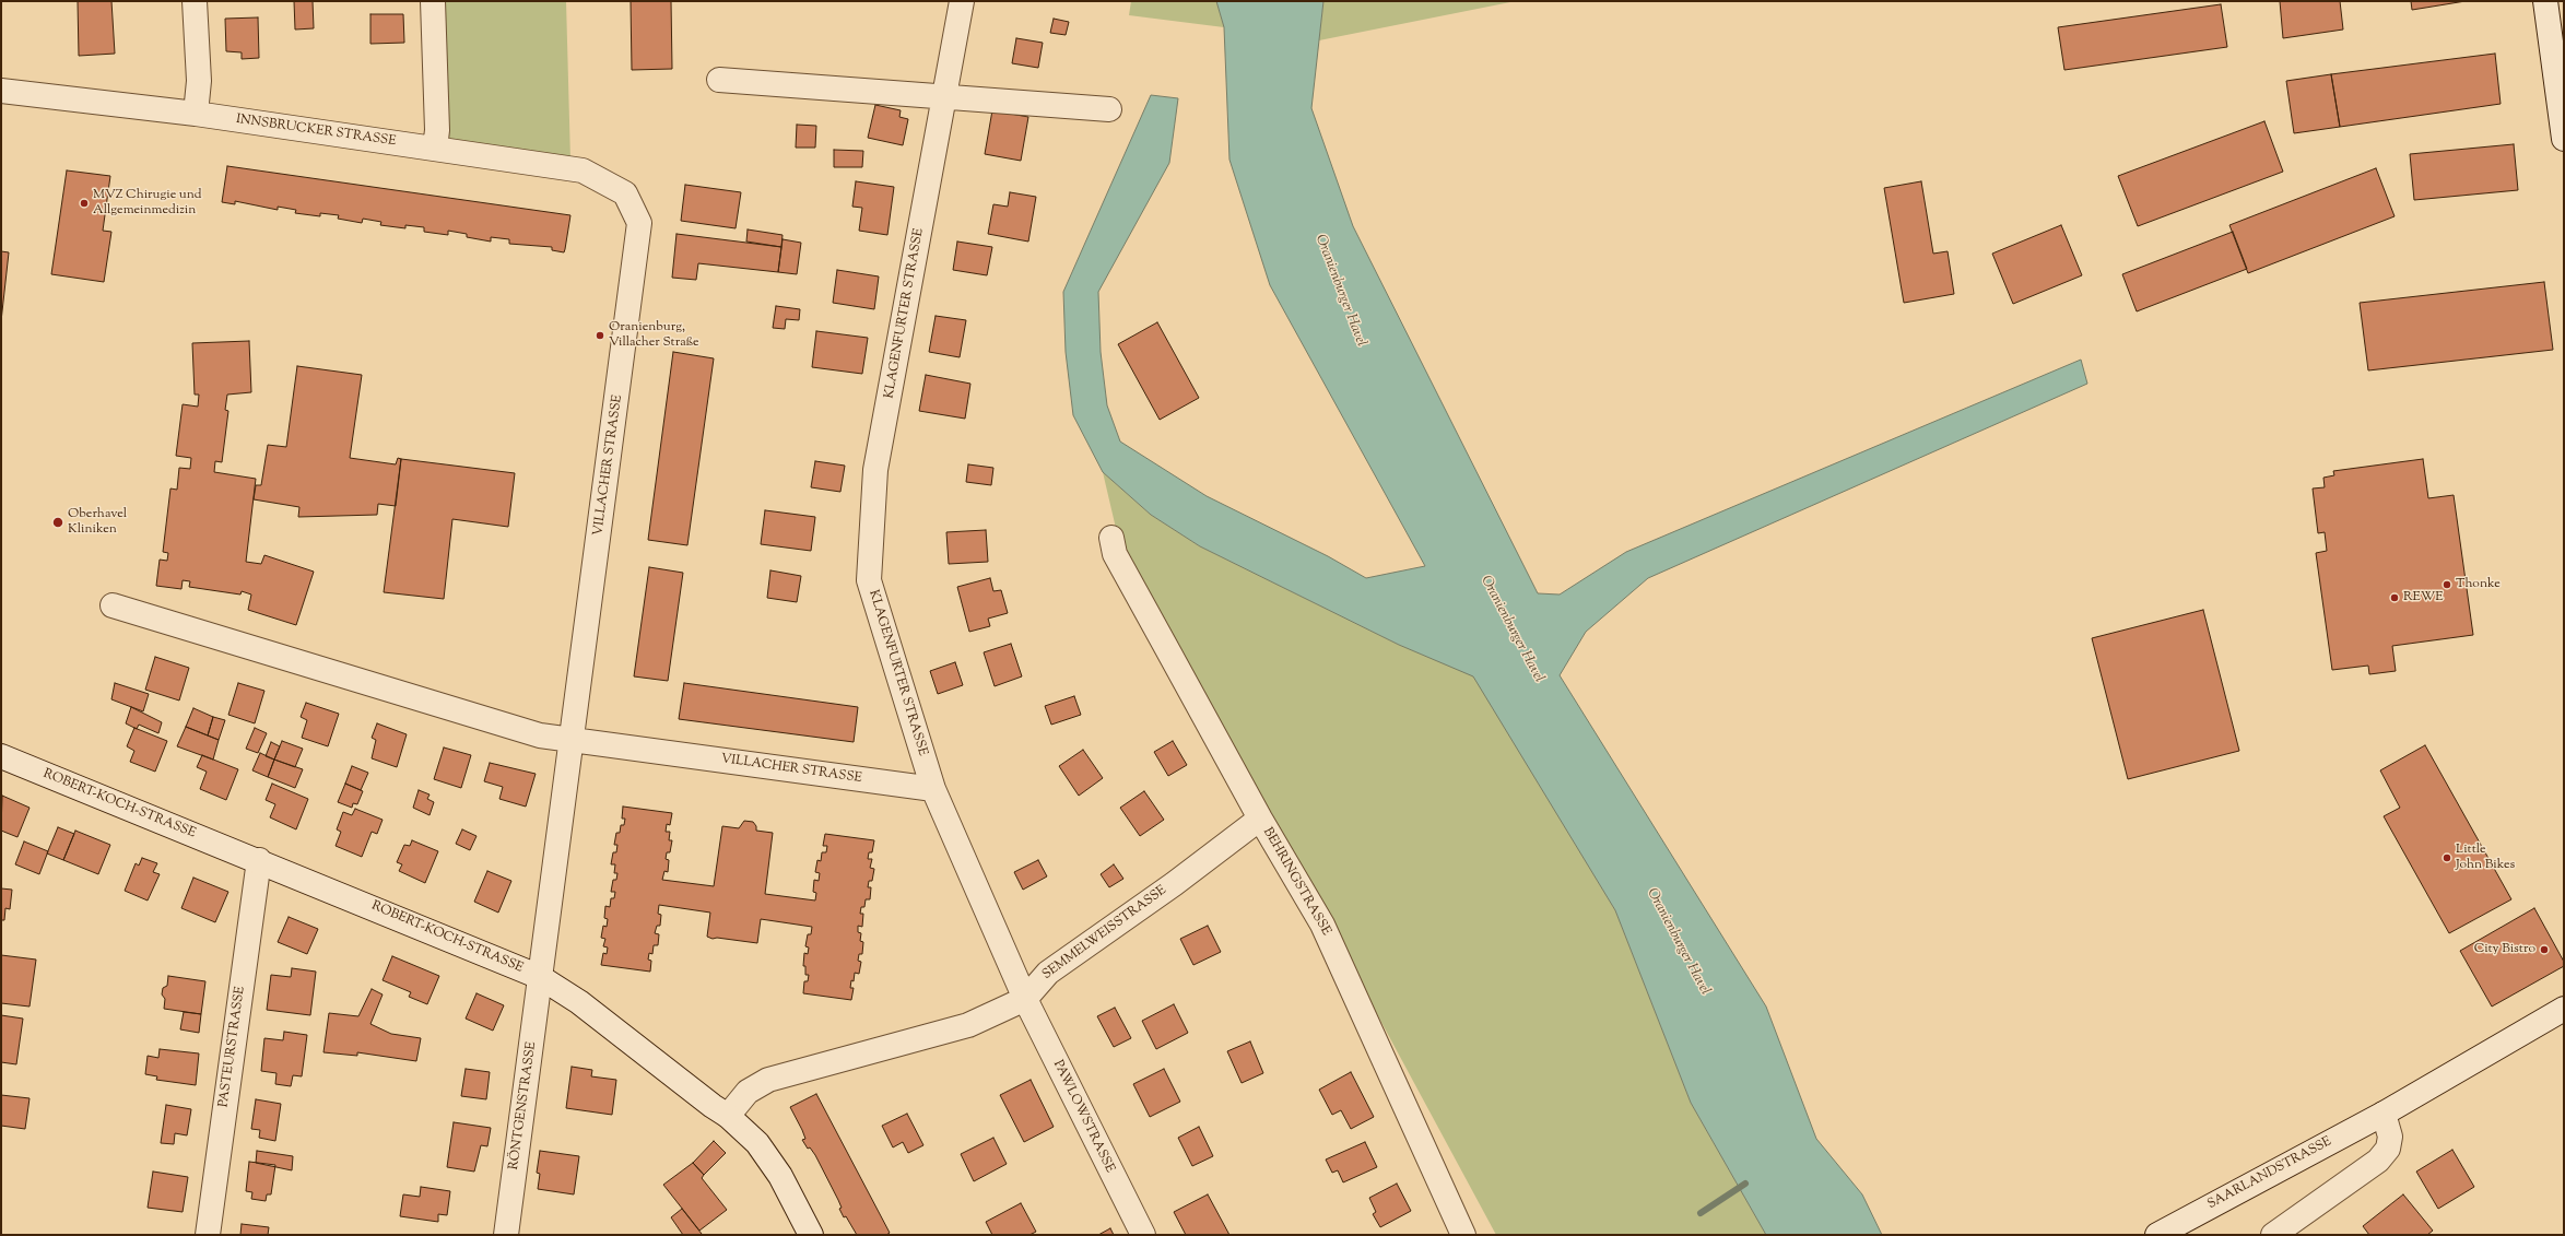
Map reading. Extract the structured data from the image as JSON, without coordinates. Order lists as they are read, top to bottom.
{
  "streets": {
    "street": [
      "INNSBRUCKER STRASSE",
      "KLAGENFURTER STRASSE",
      "VILLACHER STRASSE",
      "ROBERT-KOCH-STRASSE",
      "BEHRINGSTRASSE",
      "SEMMELWEISSTRASSE",
      "PASTEURSTRASSE",
      "RÖNTGENSTRASSE",
      "PAWLOWSTRASSE",
      "SAARLANDSTRASSE"
    ]
  },
  "crossings": [
    ["INNSBRUCKER STRASSE", "VILLACHER STRASSE"],
    ["KLAGENFURTER STRASSE", "VILLACHER STRASSE"],
    ["KLAGENFURTER STRASSE", "SEMMELWEISSTRASSE"],
    ["KLAGENFURTER STRASSE", "PAWLOWSTRASSE"],
    ["VILLACHER STRASSE", "ROBERT-KOCH-STRASSE"],
    ["VILLACHER STRASSE", "RÖNTGENSTRASSE"],
    ["ROBERT-KOCH-STRASSE", "SEMMELWEISSTRASSE"],
    ["ROBERT-KOCH-STRASSE", "PASTEURSTRASSE"],
    ["ROBERT-KOCH-STRASSE", "RÖNTGENSTRASSE"],
    ["BEHRINGSTRASSE", "SEMMELWEISSTRASSE"],
    ["SEMMELWEISSTRASSE", "PAWLOWSTRASSE"]
  ],
  "water": ["Oranienburger Havel"],
  "places": [
    "MVZ Chirugie und Allgemeinmedizin",
    "Oranienburg, Villacher Straße",
    "Oberhavel Kliniken",
    "Thonke",
    "REWE",
    "Little John Bikes",
    "City Bistro"
  ]
}
